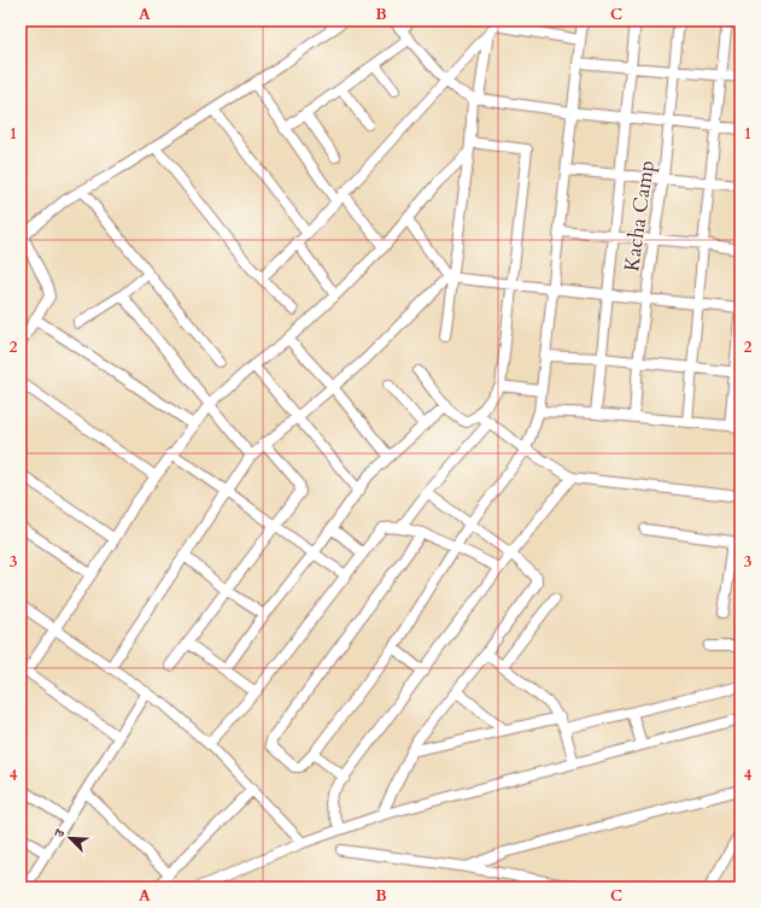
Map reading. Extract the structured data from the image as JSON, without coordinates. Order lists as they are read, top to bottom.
{
  "streets": {
    "street": ["Kacha Camp"]
  },
  "north": "top left",
  "grid": {
    "columns": ["A", "B", "C"],
    "rows": [
      "1",
      "2",
      "3",
      "4"
    ]
  }
}
